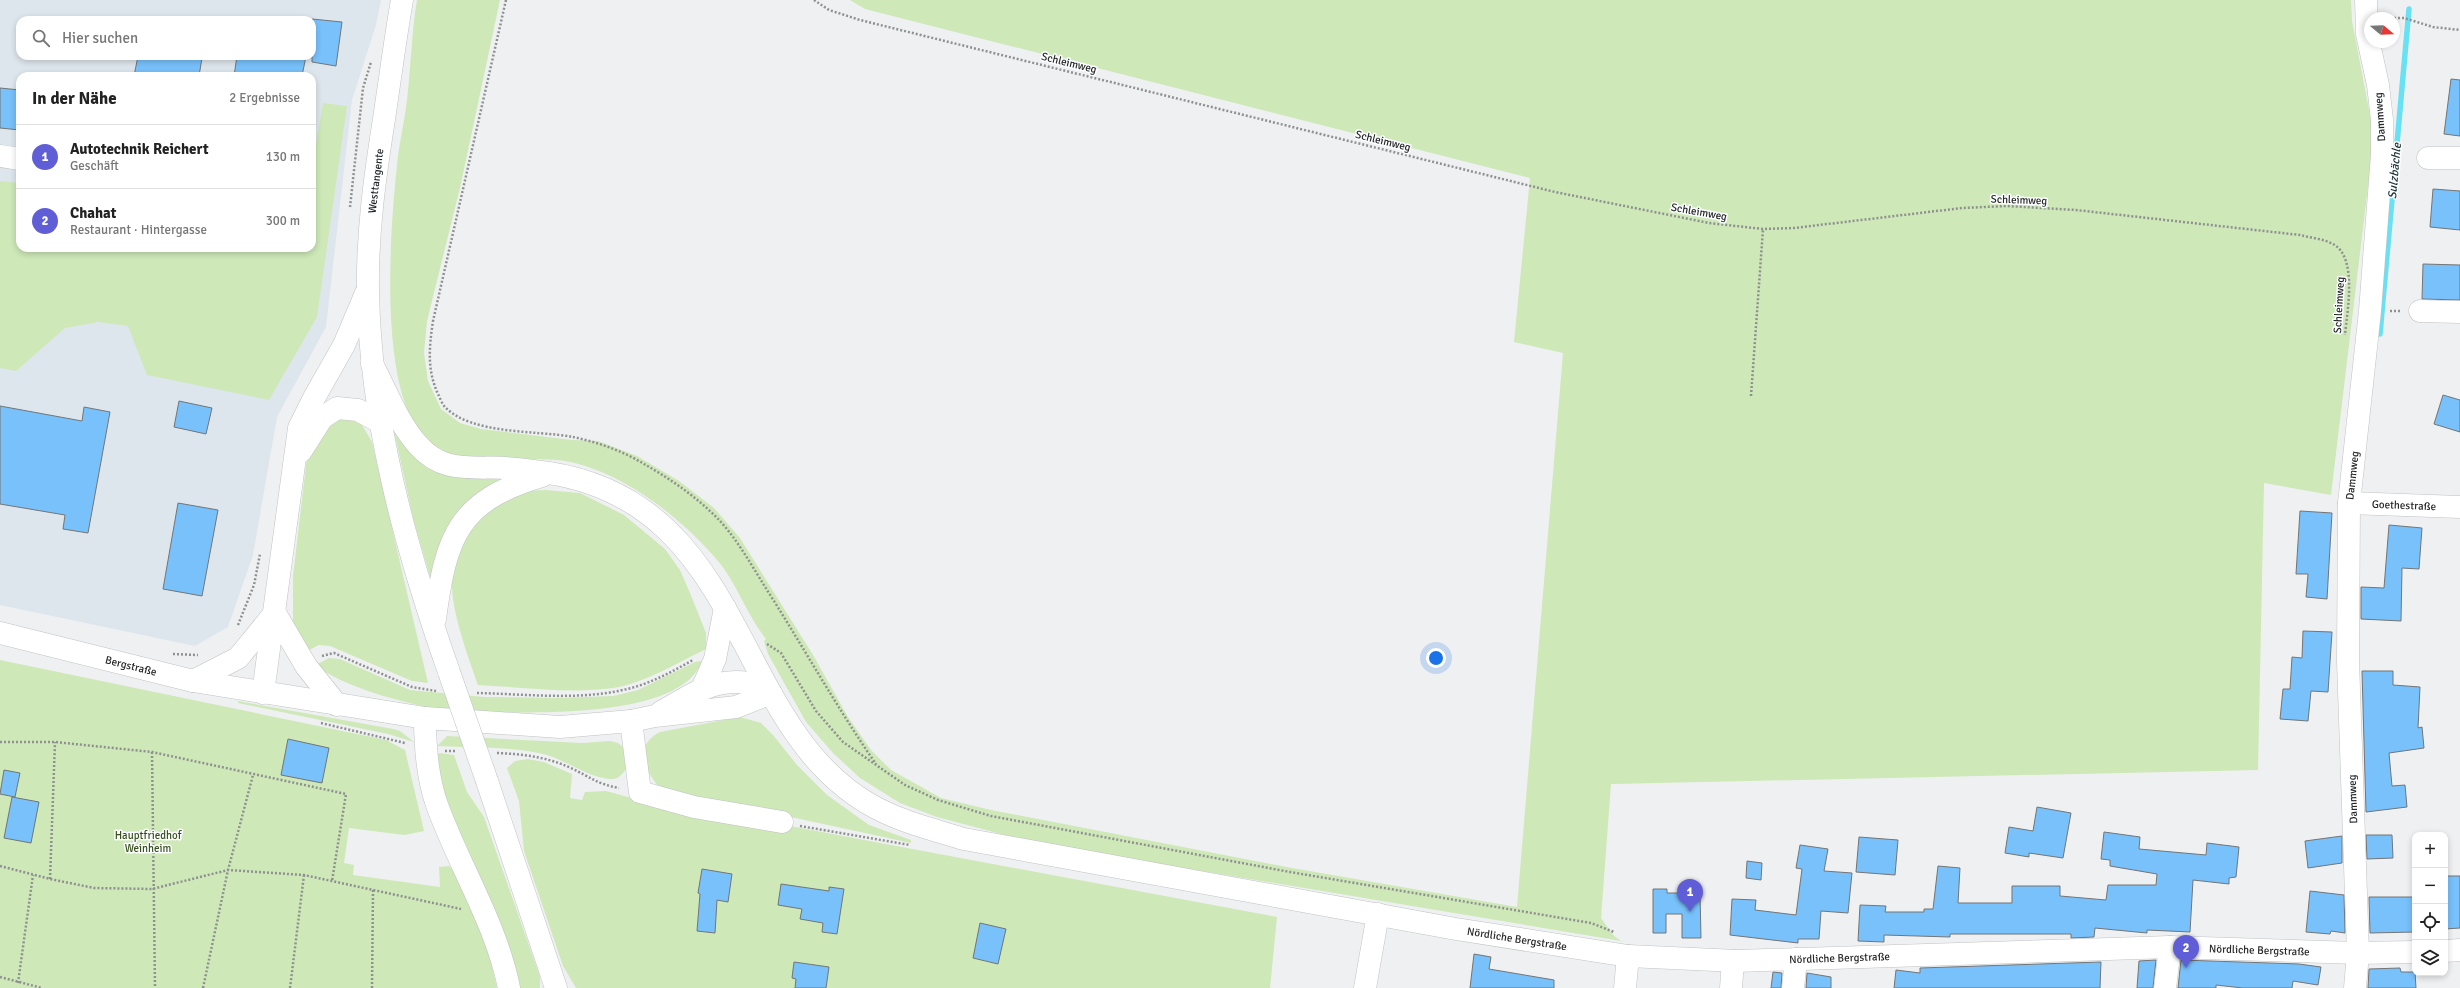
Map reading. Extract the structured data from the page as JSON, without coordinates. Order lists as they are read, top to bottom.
{
  "streets": {
    "main road": [
      "Dammweg",
      "Westtangente",
      "Goethestraße",
      "Bergstraße",
      "Nördliche Bergstraße"
    ],
    "path": ["Schleimweg"]
  },
  "crossings": [
    ["Dammweg", "Goethestraße"],
    ["Dammweg", "Nördliche Bergstraße"],
    ["Westtangente", "Nördliche Bergstraße"]
  ],
  "water": ["Sulzbächle"],
  "parks": ["Hauptfriedhof Weinheim"],
  "north": "right",
  "page": {
    "search": "Hier suchen",
    "heading": ["In der Nähe", "2 Ergebnisse"],
    "list": [
      {
        "mark": "1",
        "name": "Autotechnik Reichert",
        "note": "Geschäft",
        "value": "130 m"
      },
      {
        "mark": "2",
        "name": "Chahat",
        "note": "Restaurant · Hintergasse",
        "value": "300 m"
      }
    ],
    "map_buttons": ["+", "−"],
    "pins": ["1", "2"]
  }
}
